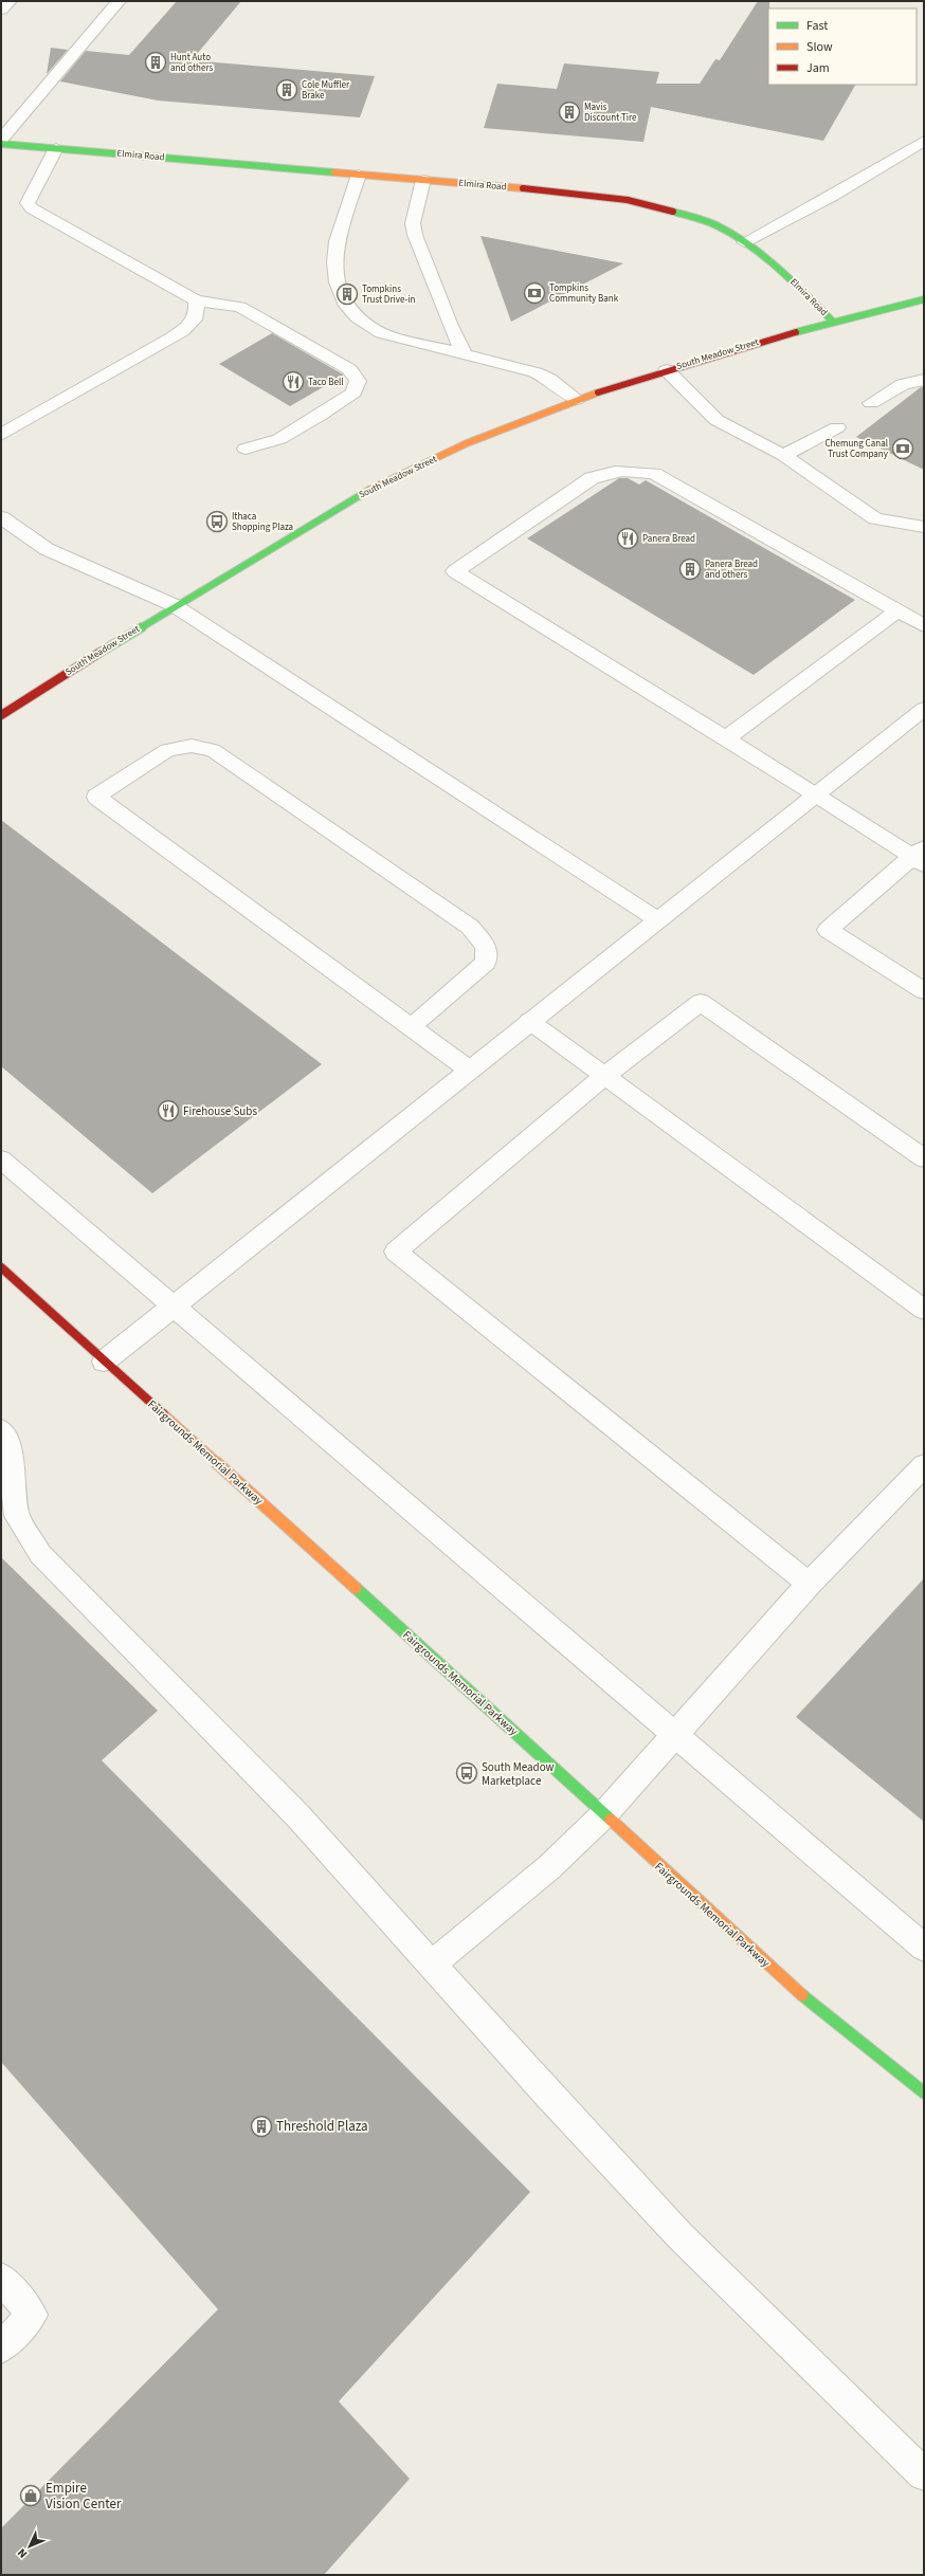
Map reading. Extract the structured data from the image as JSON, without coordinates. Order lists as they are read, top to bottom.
{
  "streets": {
    "main road": ["Elmira Road", "South Meadow Street", "Fairgrounds Memorial Parkway"]
  },
  "crossings": [
    ["Elmira Road", "South Meadow Street"]
  ],
  "places": {
    "building": [
      "Hunt Auto and others",
      "Cole Muffler Brake",
      "Mavis Discount Tire",
      "Tompkins Trust Drive-in",
      "Panera Bread and others",
      "Threshold Plaza"
    ],
    "bank": ["Tompkins Community Bank", "Chemung Canal Trust Company"],
    "restaurant": ["Taco Bell", "Panera Bread", "Firehouse Subs"],
    "bus stop": ["Ithaca Shopping Plaza", "South Meadow Marketplace"],
    "shop": ["Empire Vision Center"]
  },
  "legend": ["Fast", "Slow", "Jam"],
  "north": "bottom left"
}
